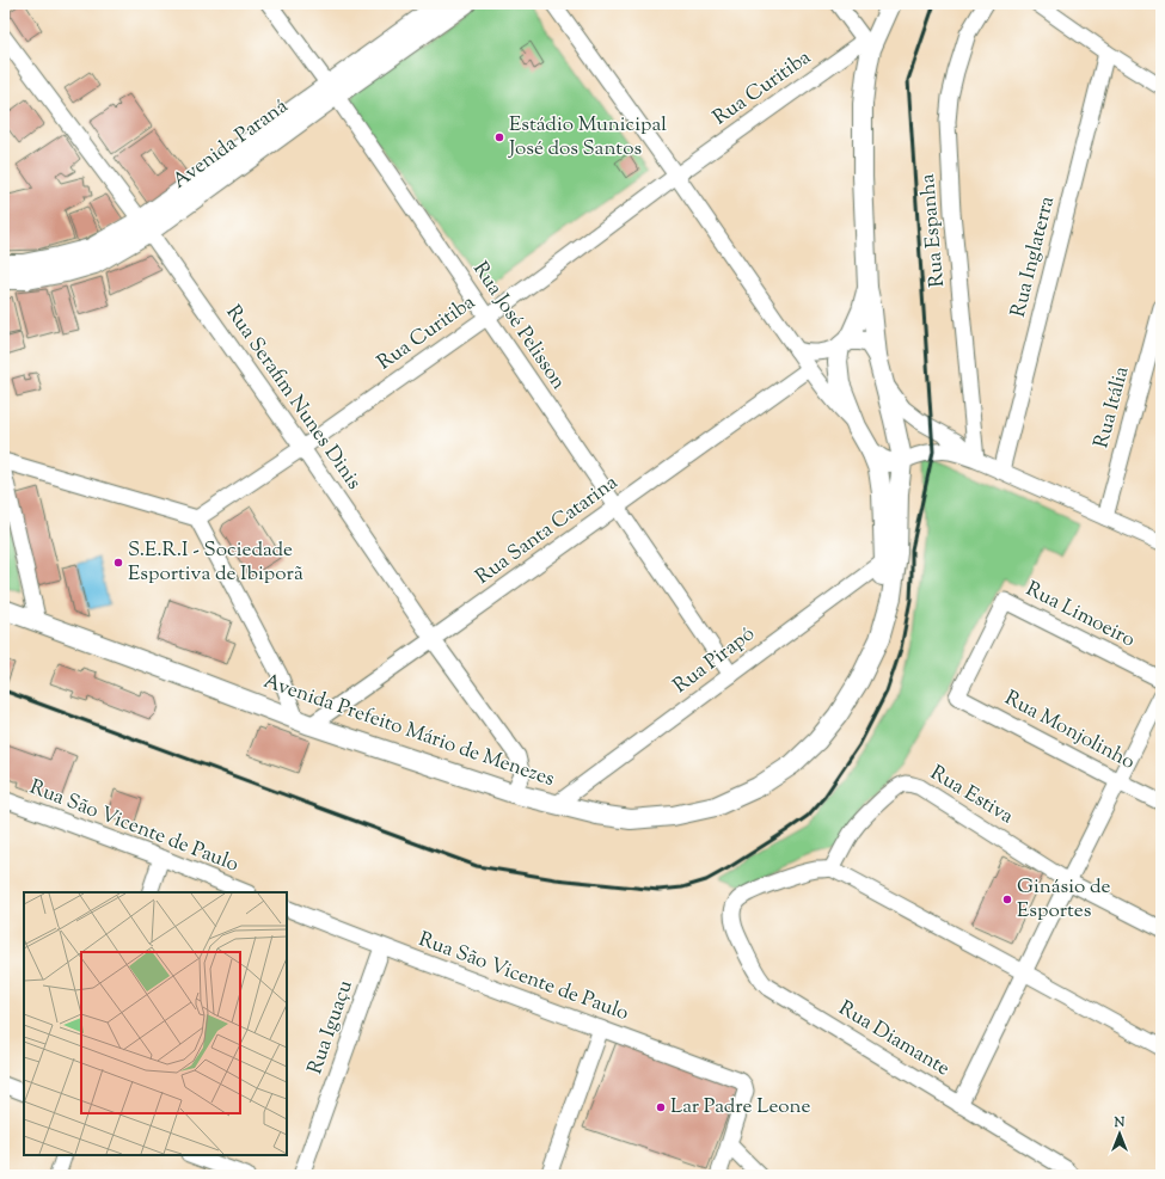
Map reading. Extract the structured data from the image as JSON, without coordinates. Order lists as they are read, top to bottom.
{
  "streets": {
    "main road": ["Avenida Paraná", "Avenida Prefeito Mário de Menezes"],
    "street": [
      "Rua Curitiba",
      "Rua Espanha",
      "Rua Inglaterra",
      "Rua José Pelisson",
      "Rua Serafim Nunes Dinis",
      "Rua Itália",
      "Rua Santa Catarina",
      "Rua Limoeiro",
      "Rua Pirapó",
      "Rua Monjolinho",
      "Rua Estiva",
      "Rua São Vicente de Paulo",
      "Rua Iguaçu",
      "Rua Diamante"
    ]
  },
  "crossings": [
    ["Rua Curitiba", "Rua José Pelisson"],
    ["Rua Curitiba", "Rua Serafim Nunes Dinis"],
    ["Avenida Paraná", "Rua José Pelisson"],
    ["Avenida Paraná", "Rua Serafim Nunes Dinis"],
    ["Rua José Pelisson", "Rua Santa Catarina"],
    ["Rua José Pelisson", "Rua Pirapó"],
    ["Rua Serafim Nunes Dinis", "Rua Santa Catarina"],
    ["Rua Serafim Nunes Dinis", "Avenida Prefeito Mário de Menezes"],
    ["Rua Santa Catarina", "Avenida Prefeito Mário de Menezes"],
    ["Rua Limoeiro", "Rua Monjolinho"],
    ["Rua Pirapó", "Avenida Prefeito Mário de Menezes"],
    ["Rua Estiva", "Rua Diamante"],
    ["Rua São Vicente de Paulo", "Rua Iguaçu"]
  ],
  "places": [
    "Estádio Municipal José dos Santos",
    "S.E.R.I - Sociedade Esportiva de Ibiporã",
    "Ginásio de Esportes",
    "Lar Padre Leone"
  ],
  "north": "top"
}
